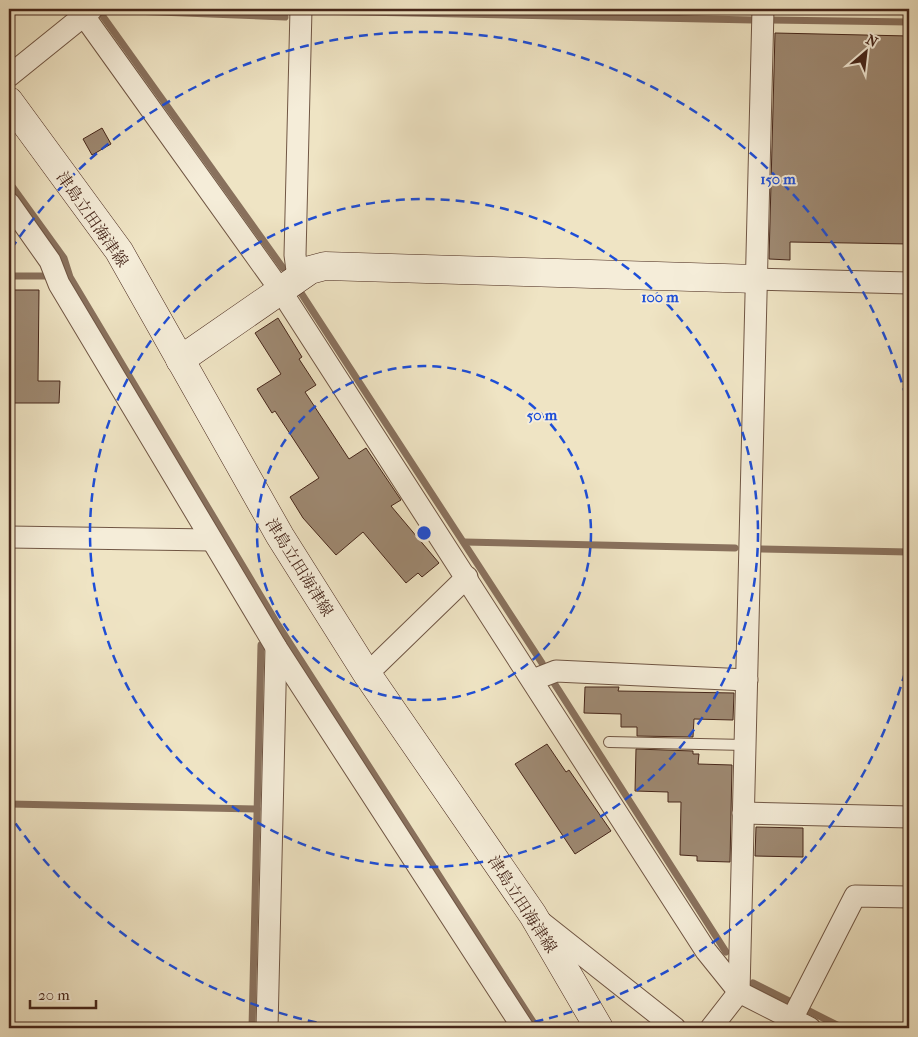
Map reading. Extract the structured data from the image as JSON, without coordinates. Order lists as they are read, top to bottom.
{
  "streets": {
    "main road": ["津島立田海津線"]
  },
  "scale_bar": "20 m",
  "north": "top right",
  "rings": ["150 m", "100 m", "50 m"]
}
